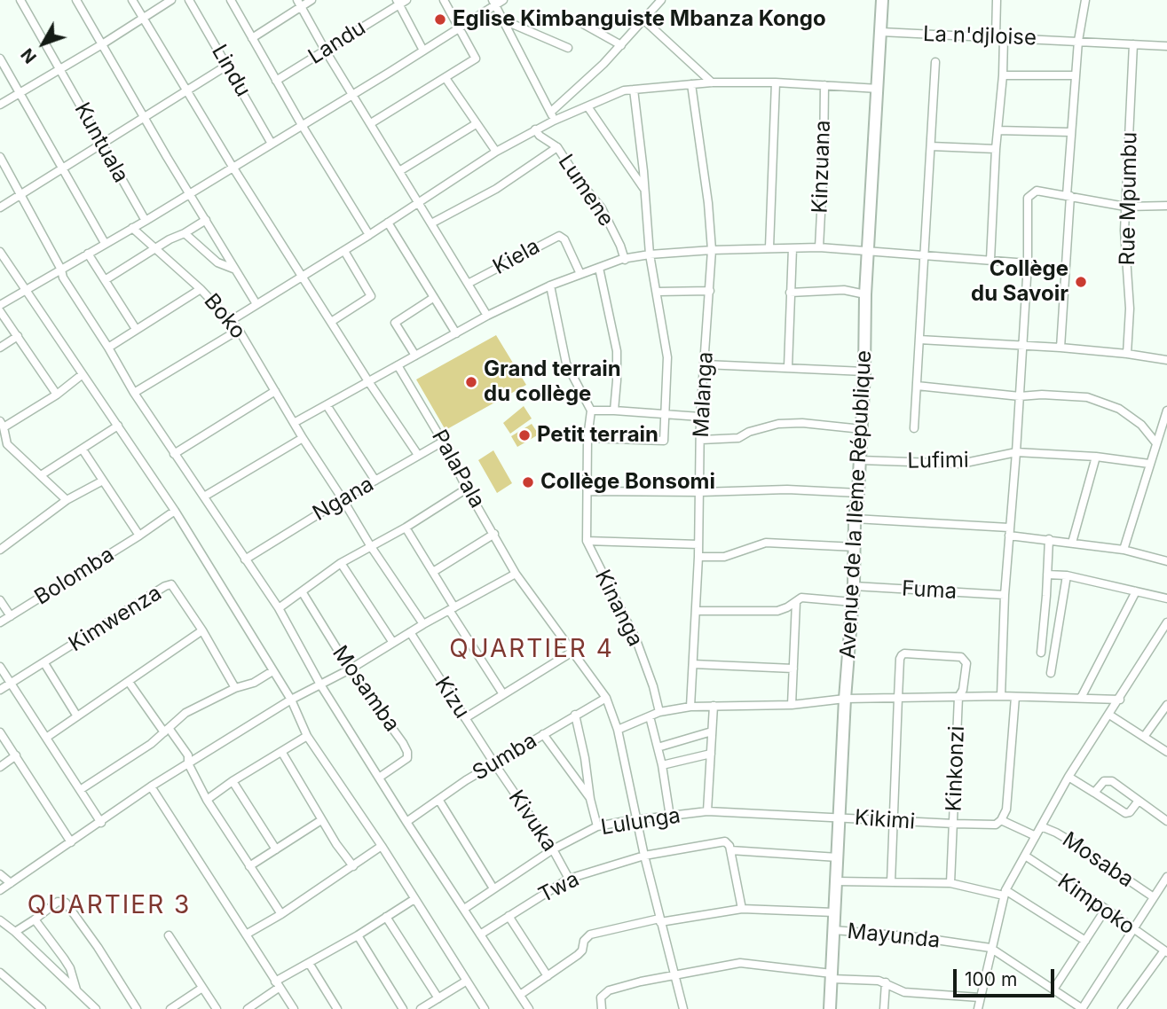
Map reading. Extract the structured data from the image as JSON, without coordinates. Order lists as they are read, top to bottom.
{
  "streets": {
    "street": [
      "La n'djloise",
      "Landu",
      "Lindu",
      "Kuntuala",
      "Kinzuana",
      "Lumene",
      "Rue Mpumbu",
      "Kiela",
      "Boko",
      "Malanga",
      "Lufimi",
      "PalaPala",
      "Ngana",
      "Avenue de la IIème République",
      "Bolomba",
      "Fuma",
      "Kinanga",
      "Kimwenza",
      "Mosamba",
      "Kizu",
      "Sumba",
      "Kinkonzi",
      "Kikimi",
      "Kivuka",
      "Lulunga",
      "Mosaba",
      "Twa",
      "Kimpoko",
      "Mayunda"
    ]
  },
  "crossings": [
    ["La n'djloise", "Rue Mpumbu"],
    ["La n'djloise", "Avenue de la IIème République"],
    ["Boko", "Ngana"],
    ["Malanga", "Kinanga"],
    ["Lufimi", "Avenue de la IIème République"],
    ["PalaPala", "Ngana"],
    ["Avenue de la IIème République", "Fuma"],
    ["Avenue de la IIème République", "Kikimi"],
    ["Avenue de la IIème République", "Lulunga"],
    ["Avenue de la IIème République", "Mayunda"],
    ["Kizu", "Sumba"],
    ["Kizu", "Kivuka"],
    ["Sumba", "Kivuka"],
    ["Kinkonzi", "Kikimi"],
    ["Kikimi", "Lulunga"],
    ["Kivuka", "Lulunga"],
    ["Kivuka", "Twa"]
  ],
  "districts": ["QUARTIER 4", "QUARTIER 3"],
  "places": [
    "Eglise Kimbanguiste Mbanza Kongo",
    "Collège du Savoir",
    "Grand terrain du collège",
    "Petit terrain",
    "Collège Bonsomi"
  ],
  "scale_bar": "100 m",
  "north": "bottom left"
}
